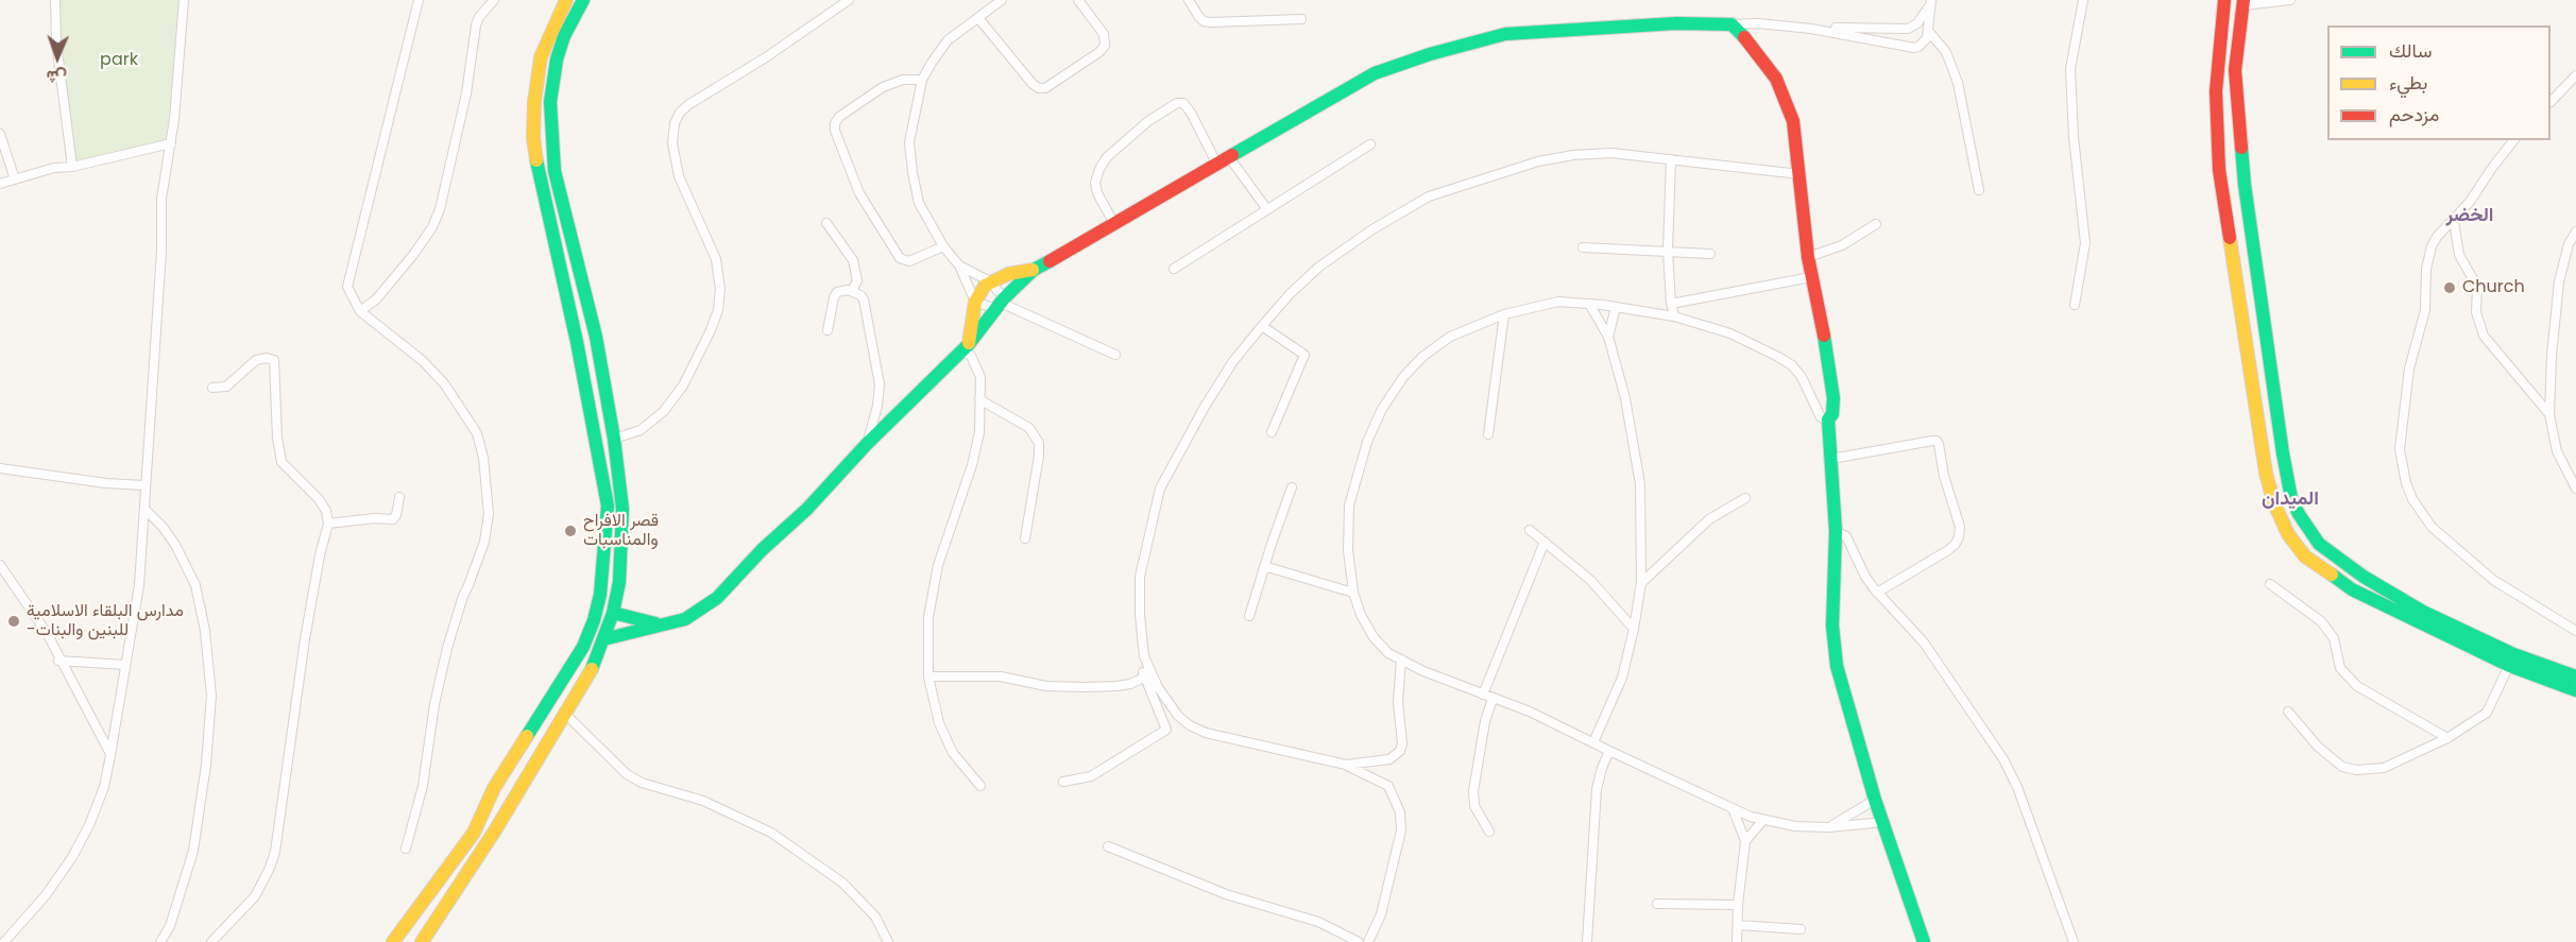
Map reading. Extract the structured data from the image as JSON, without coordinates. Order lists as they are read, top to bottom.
{
  "districts": ["الخضر", "الميدان"],
  "parks": ["park"],
  "places": ["Church", "قصر الافراح والمناسبات", "مدارس البلقاء الاسلامية -للبنين والبنات"],
  "legend": ["سالك", "بطيء", "مزدحم"],
  "north": "bottom"
}
